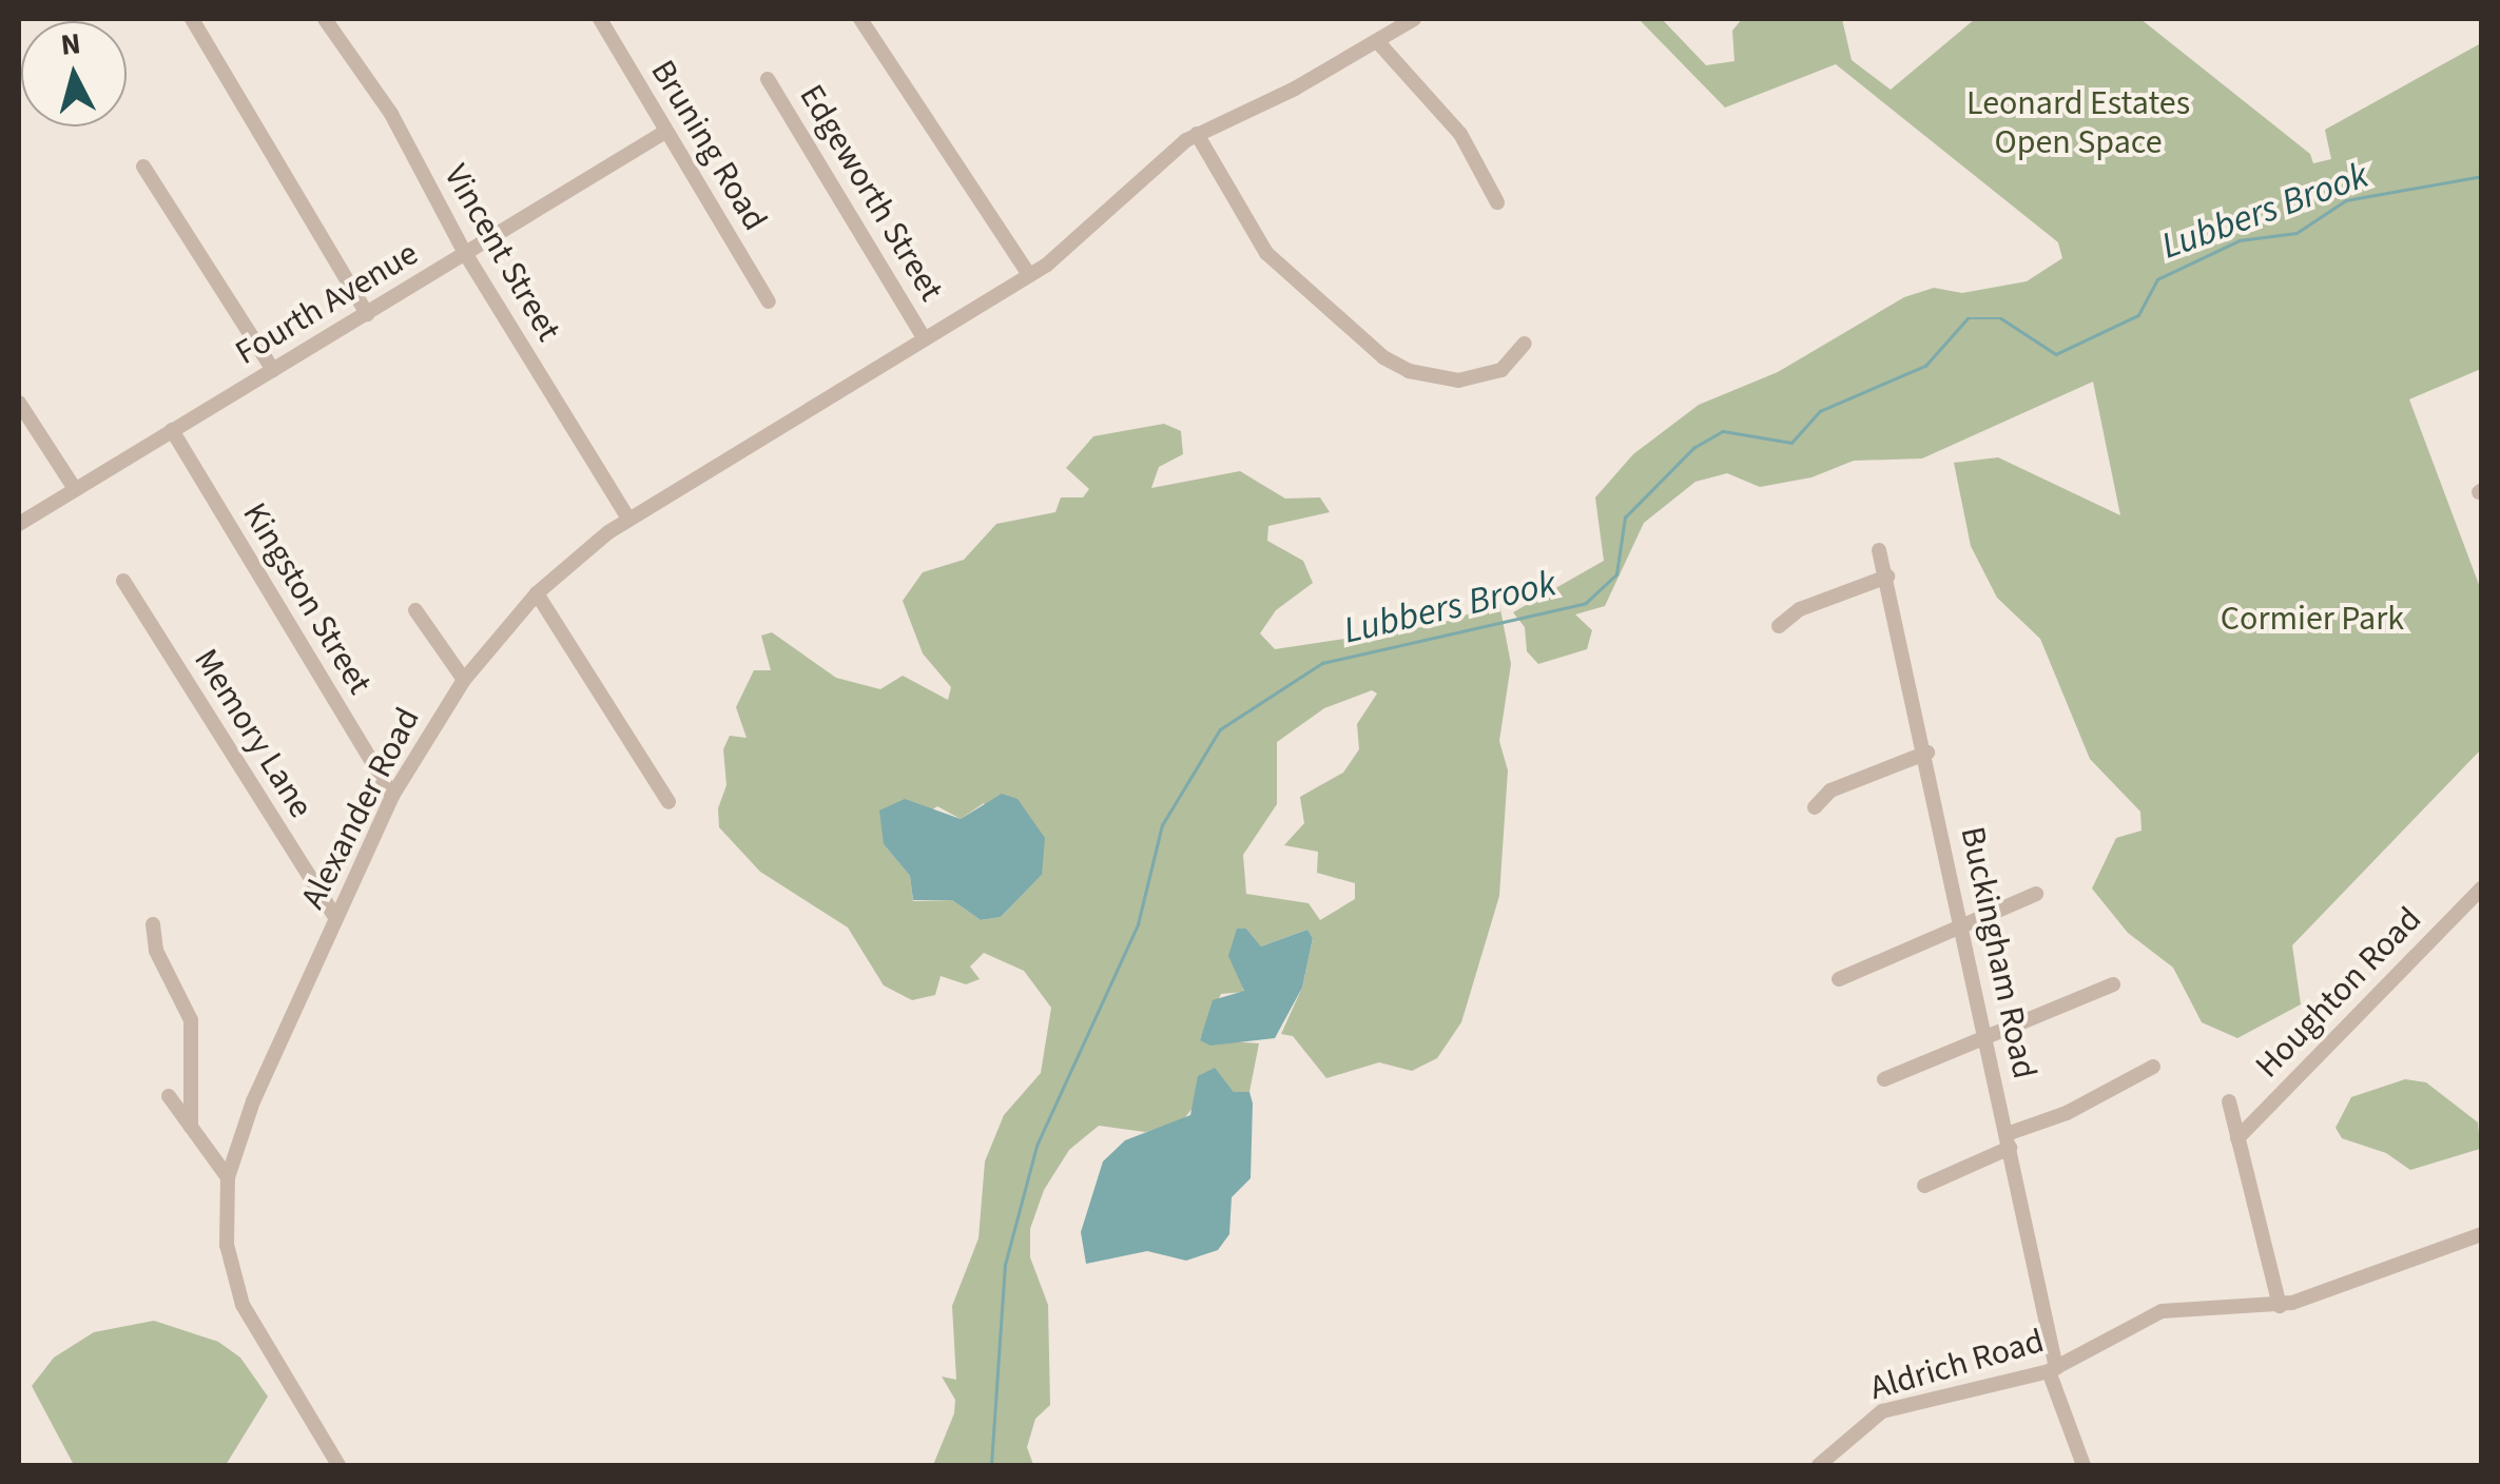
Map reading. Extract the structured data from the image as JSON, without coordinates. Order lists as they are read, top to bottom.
{
  "streets": {
    "street": [
      "Bruning Road",
      "Edgeworth Street",
      "Vincent Street",
      "Fourth Avenue",
      "Kingston Street",
      "Memory Lane",
      "Alexander Road",
      "Buckingham Road",
      "Houghton Road",
      "Aldrich Road"
    ]
  },
  "crossings": [
    ["Bruning Road", "Fourth Avenue"],
    ["Edgeworth Street", "Alexander Road"],
    ["Vincent Street", "Fourth Avenue"],
    ["Vincent Street", "Alexander Road"],
    ["Fourth Avenue", "Kingston Street"],
    ["Kingston Street", "Alexander Road"],
    ["Memory Lane", "Alexander Road"],
    ["Buckingham Road", "Aldrich Road"]
  ],
  "water": ["Lubbers Brook"],
  "parks": ["Leonard Estates Open Space", "Cormier Park"],
  "north": "top"
}
